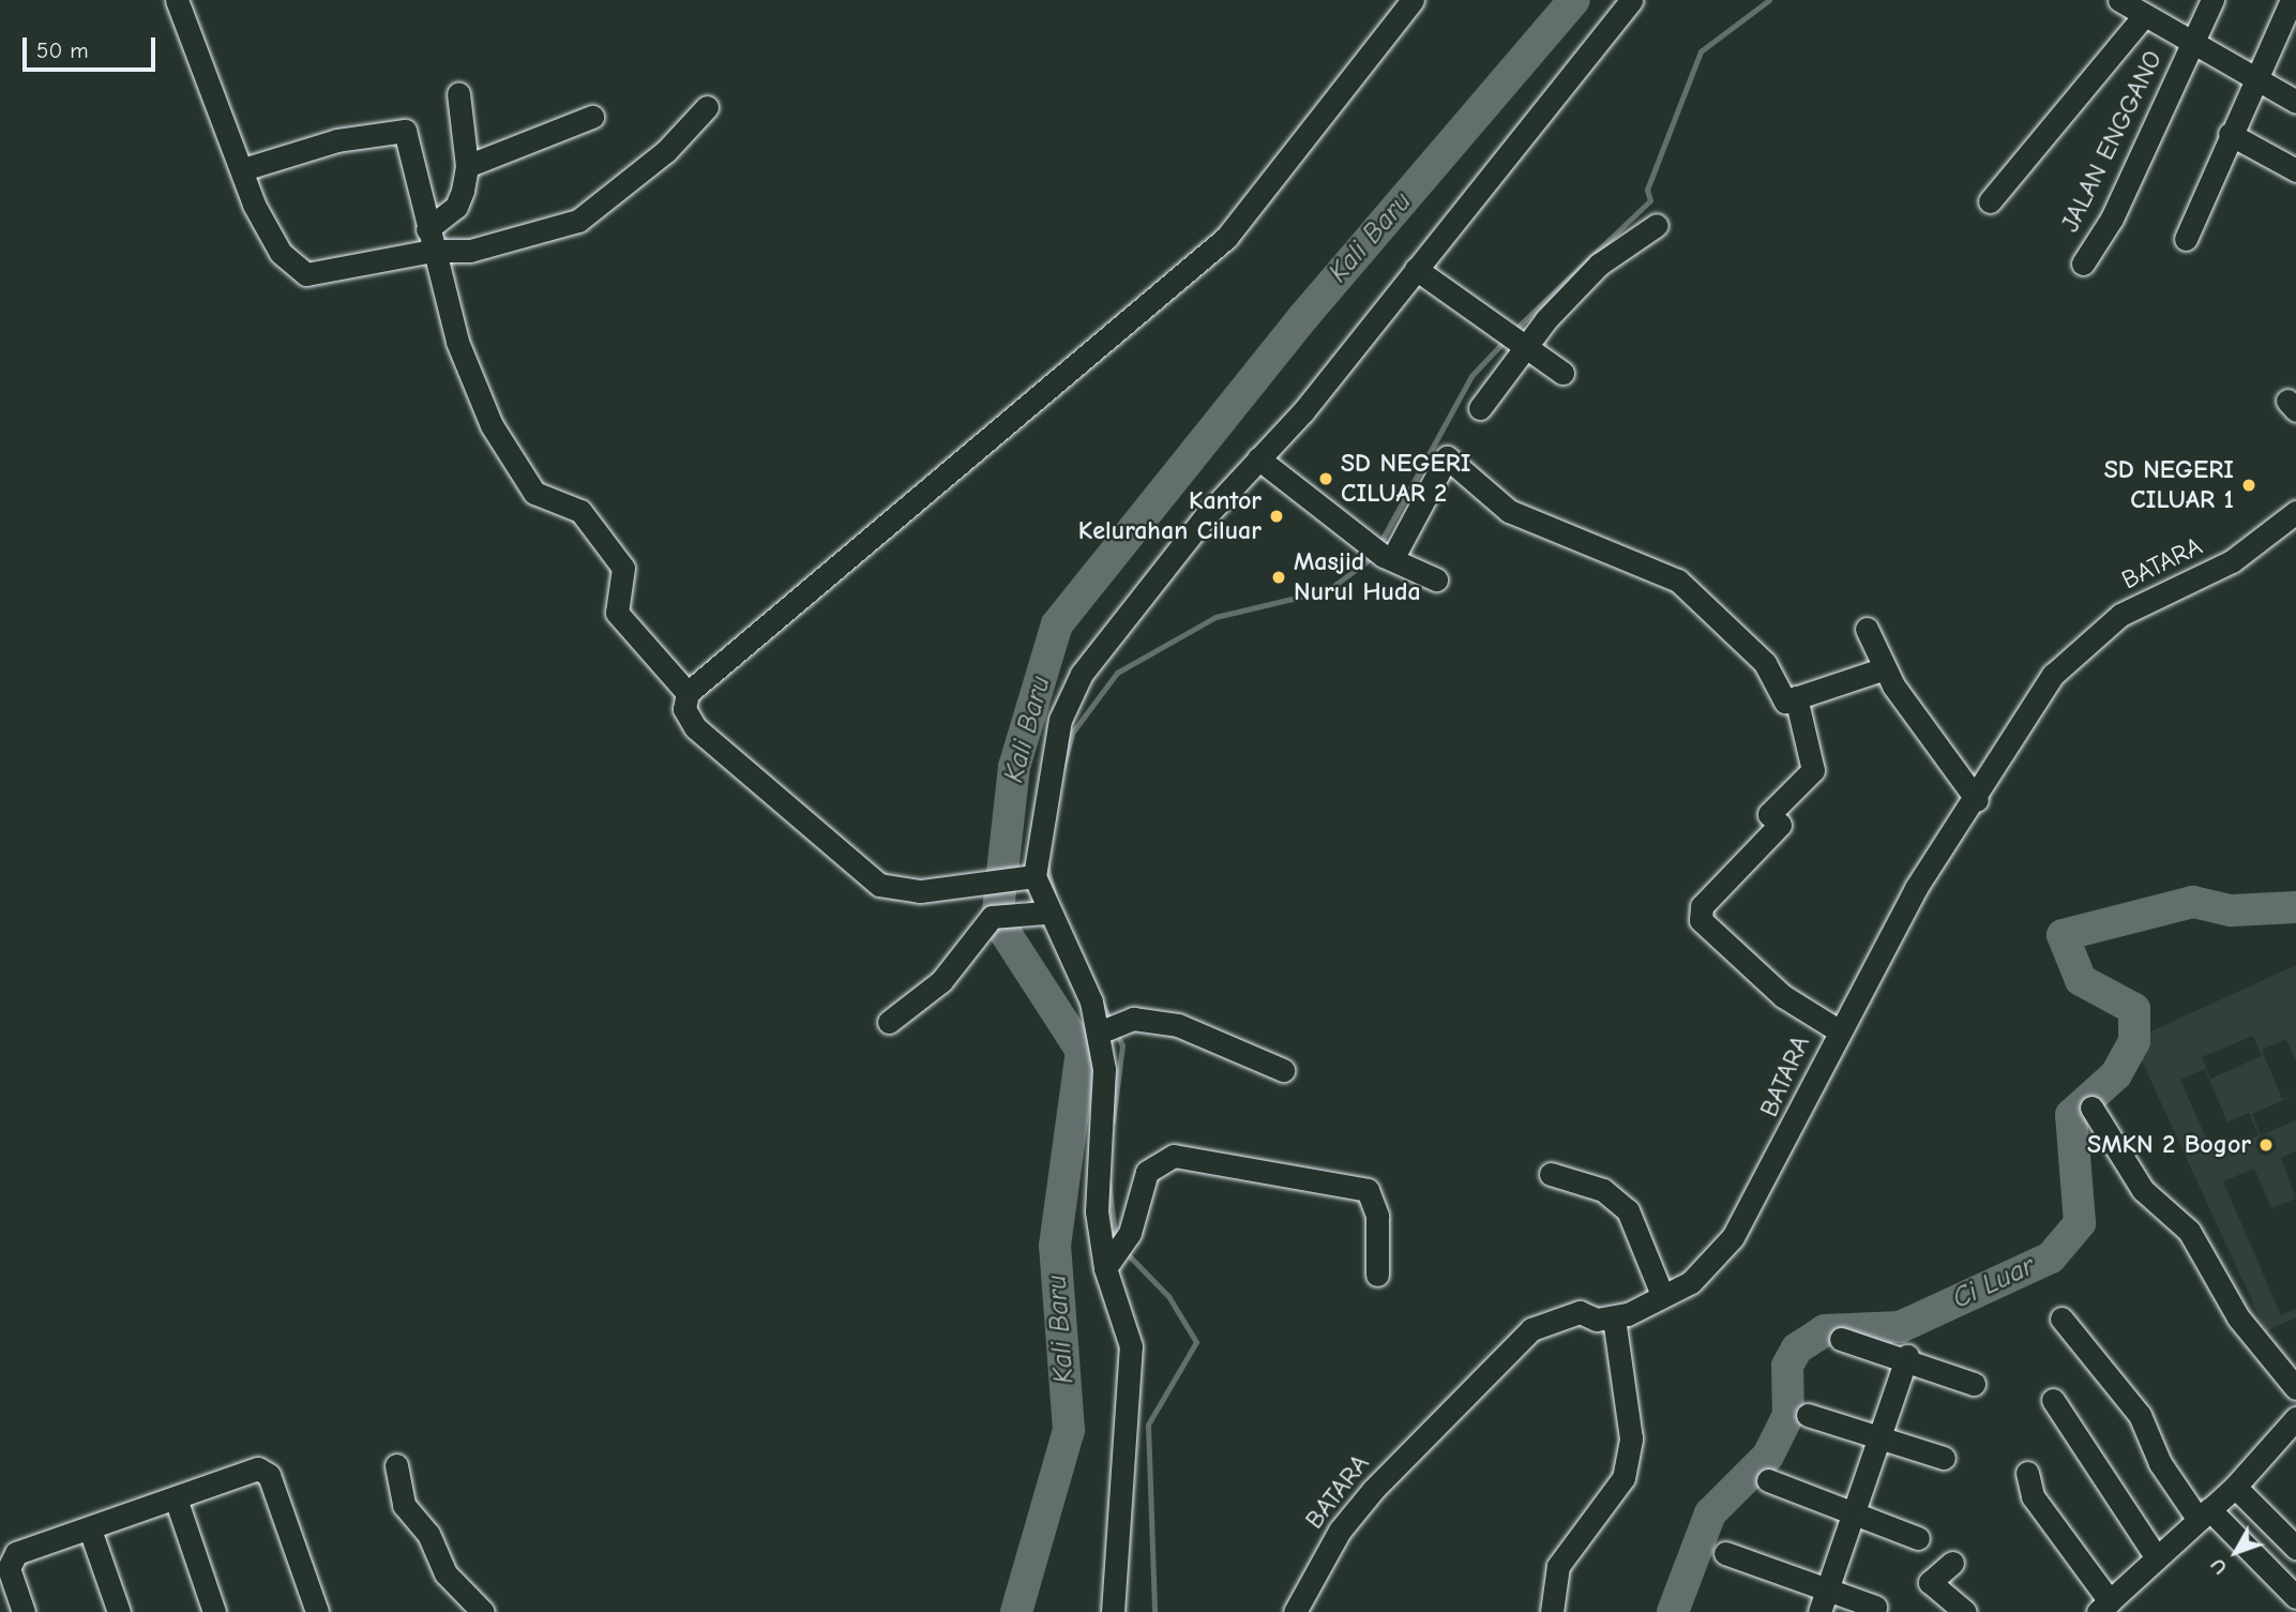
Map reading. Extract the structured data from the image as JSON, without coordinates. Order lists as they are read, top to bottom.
{
  "streets": {
    "street": ["JALAN ENGGANO", "BATARA"]
  },
  "water": ["Kali Baru", "Ci Luar"],
  "places": [
    "SD NEGERI CILUAR 2",
    "SD NEGERI CILUAR 1",
    "Kantor Kelurahan Ciluar",
    "Masjid Nurul Huda",
    "SMKN 2 Bogor"
  ],
  "scale_bar": "50 m",
  "north": "bottom left"
}
